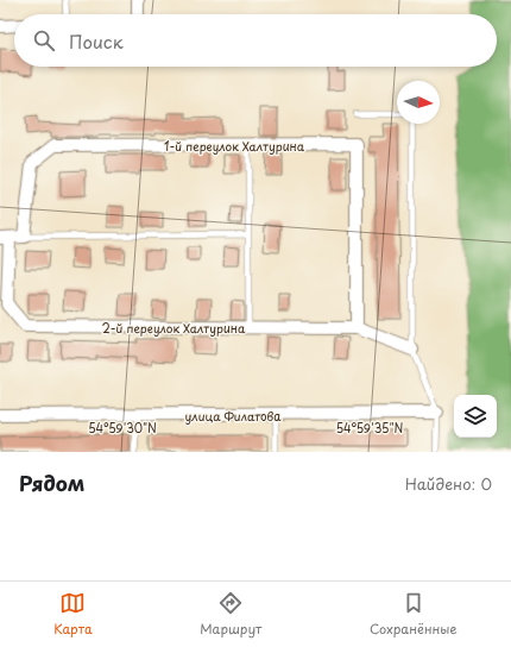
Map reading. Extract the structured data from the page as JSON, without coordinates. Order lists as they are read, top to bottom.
{
  "streets": {
    "street": ["1-й переулок Халтурина", "2-й переулок Халтурина", "улица Филатова"]
  },
  "crossings": [
    ["1-й переулок Халтурина", "2-й переулок Халтурина"]
  ],
  "north": "right",
  "page": {
    "search": "Поиск",
    "heading": ["Рядом", "Найдено: 0"],
    "nav": ["Карта", "Маршрут", "Сохранённые"]
  },
  "coordinates": ["54°59'30\"N", "54°59'35\"N"]
}
